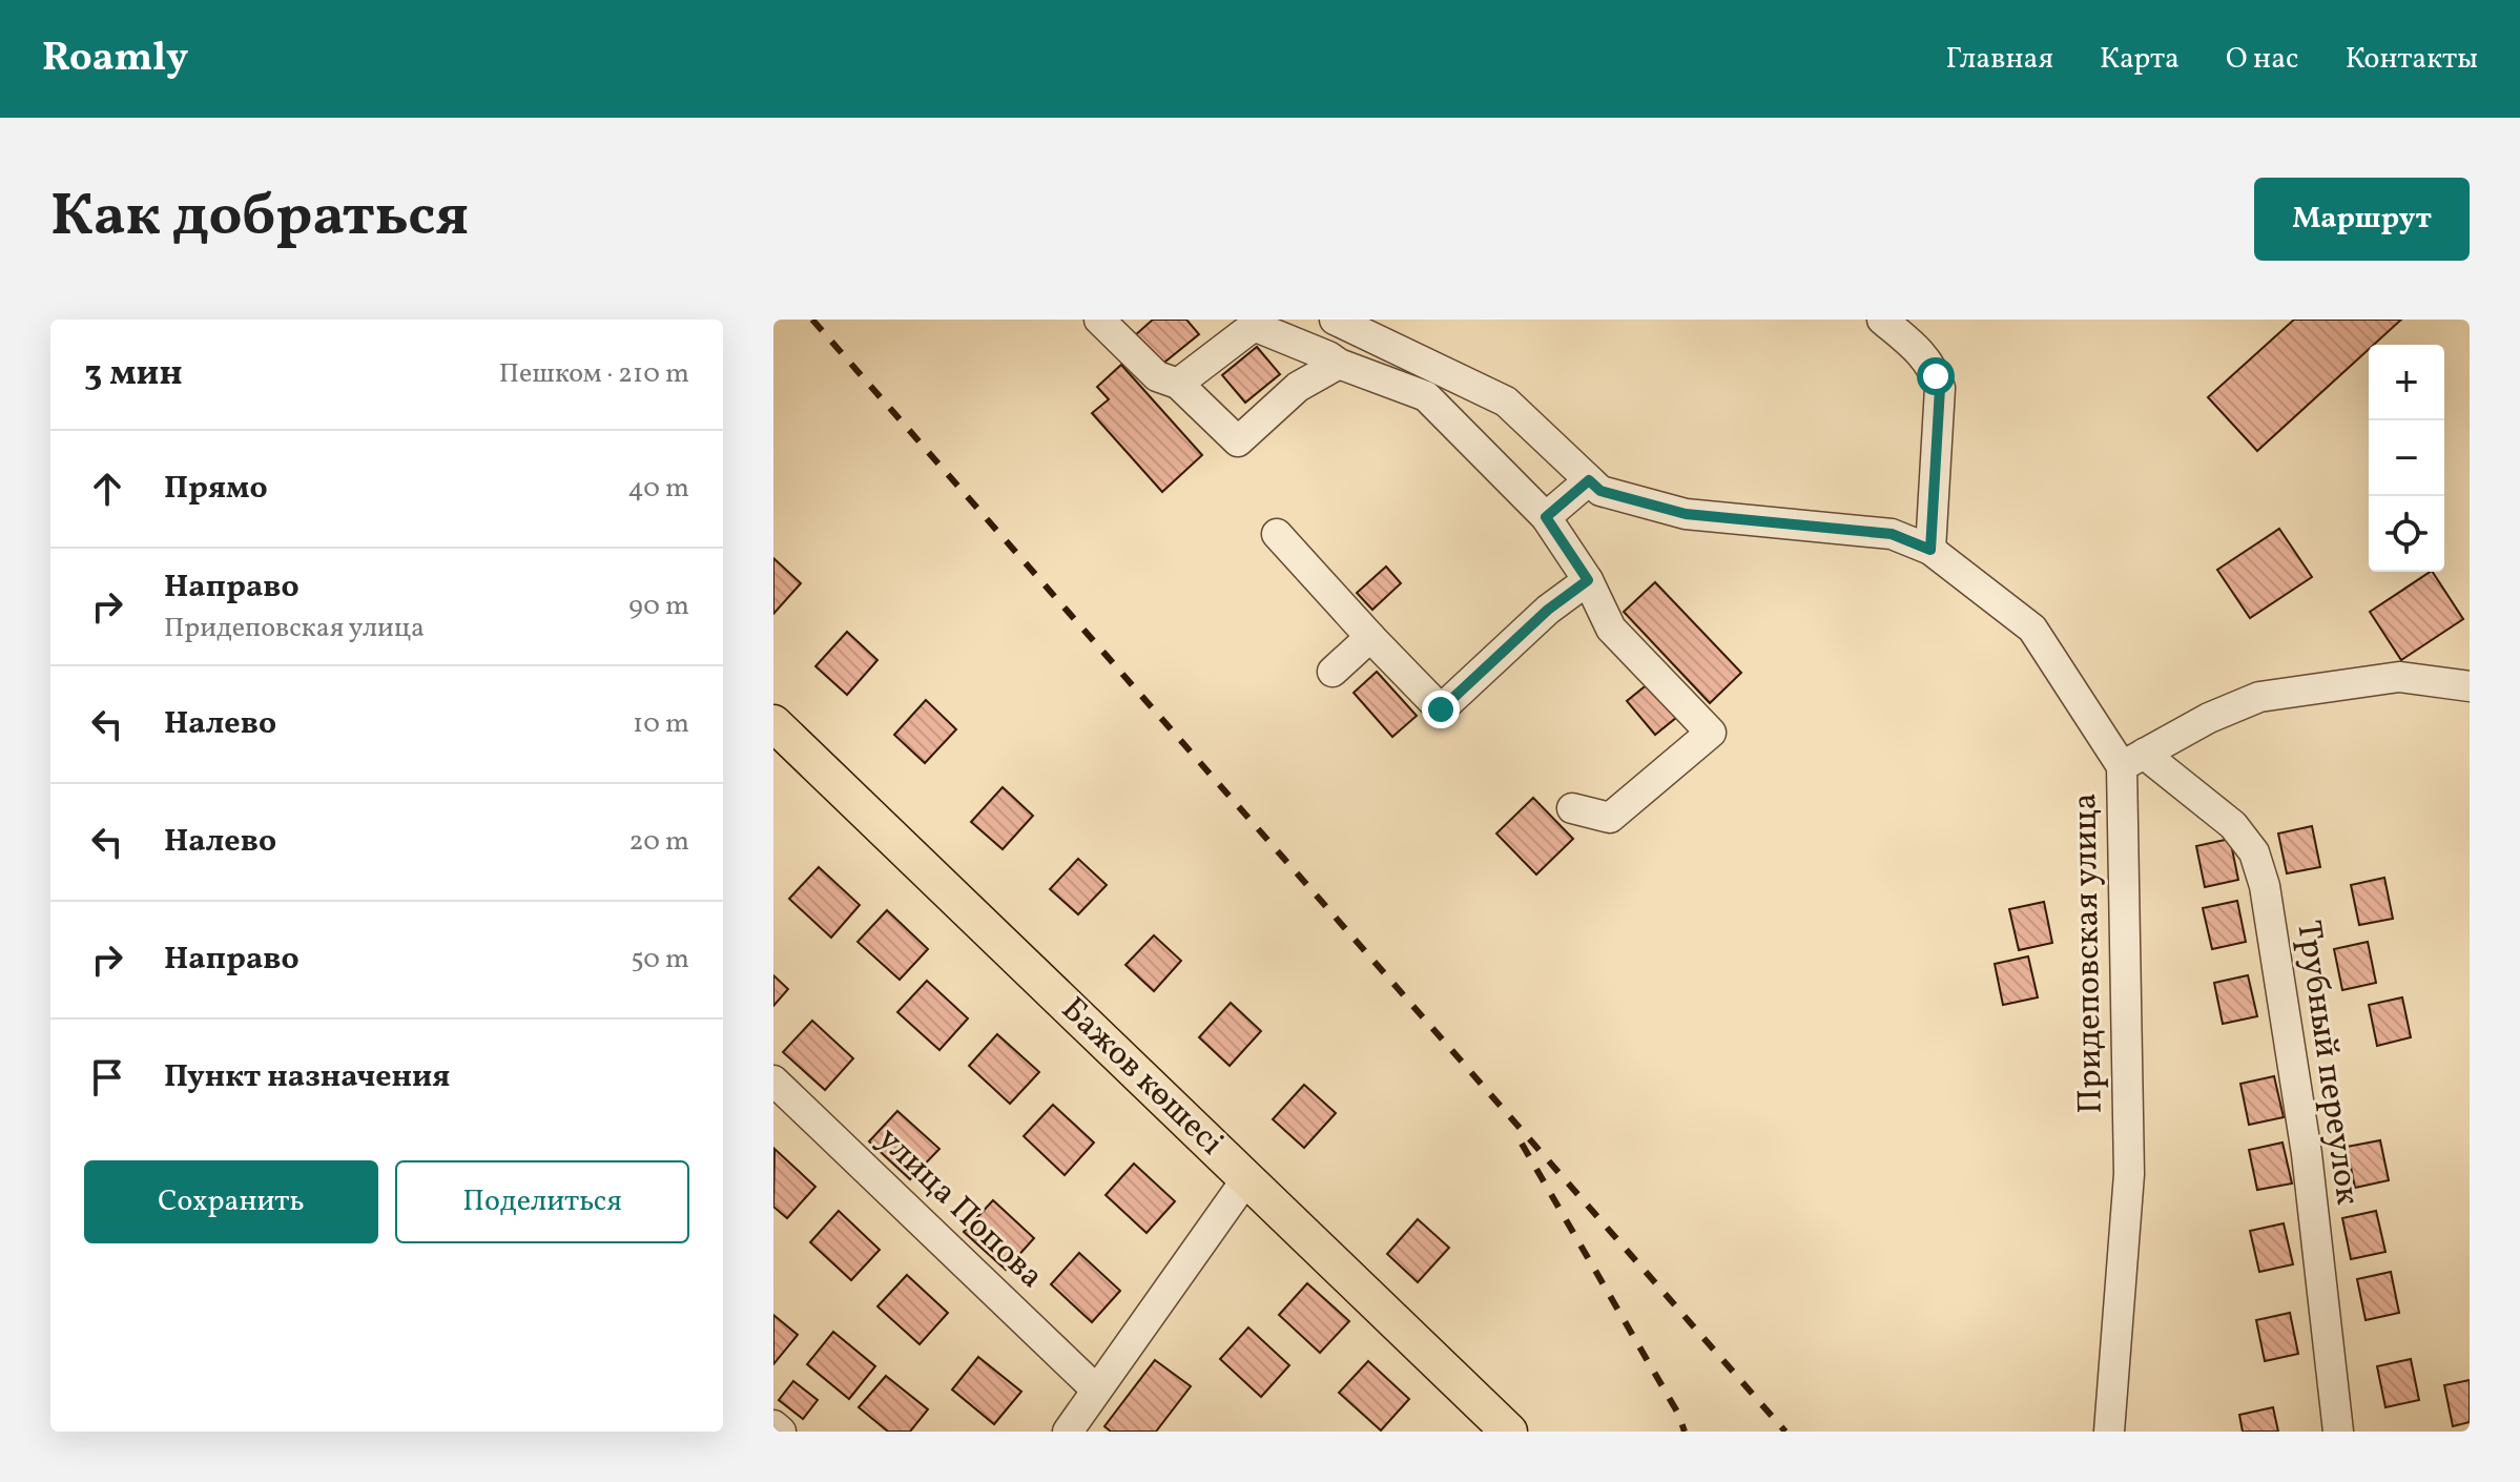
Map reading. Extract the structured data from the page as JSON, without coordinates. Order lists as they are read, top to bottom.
{
  "streets": {
    "main road": ["Бажов көшесі"],
    "street": ["Придеповская улица", "Трубный переулок", "улица Попова"]
  },
  "crossings": [
    ["Придеповская улица", "Трубный переулок"]
  ],
  "page": {
    "header": "Roamly",
    "nav": [
      "Главная",
      "Карта",
      "О нас",
      "Контакты"
    ],
    "title": "Как добраться",
    "buttons": [
      "Маршрут",
      ["Сохранить", "Поделиться"]
    ],
    "heading": ["3 мин", "Пешком · 210 m"],
    "map_buttons": ["+", "−"],
    "list": [
      ["Прямо", "40 m"],
      ["Направо", "Придеповская улица", "90 m"],
      ["Налево", "10 m"],
      ["Налево", "20 m"],
      ["Направо", "50 m"],
      "Пункт назначения"
    ]
  }
}
